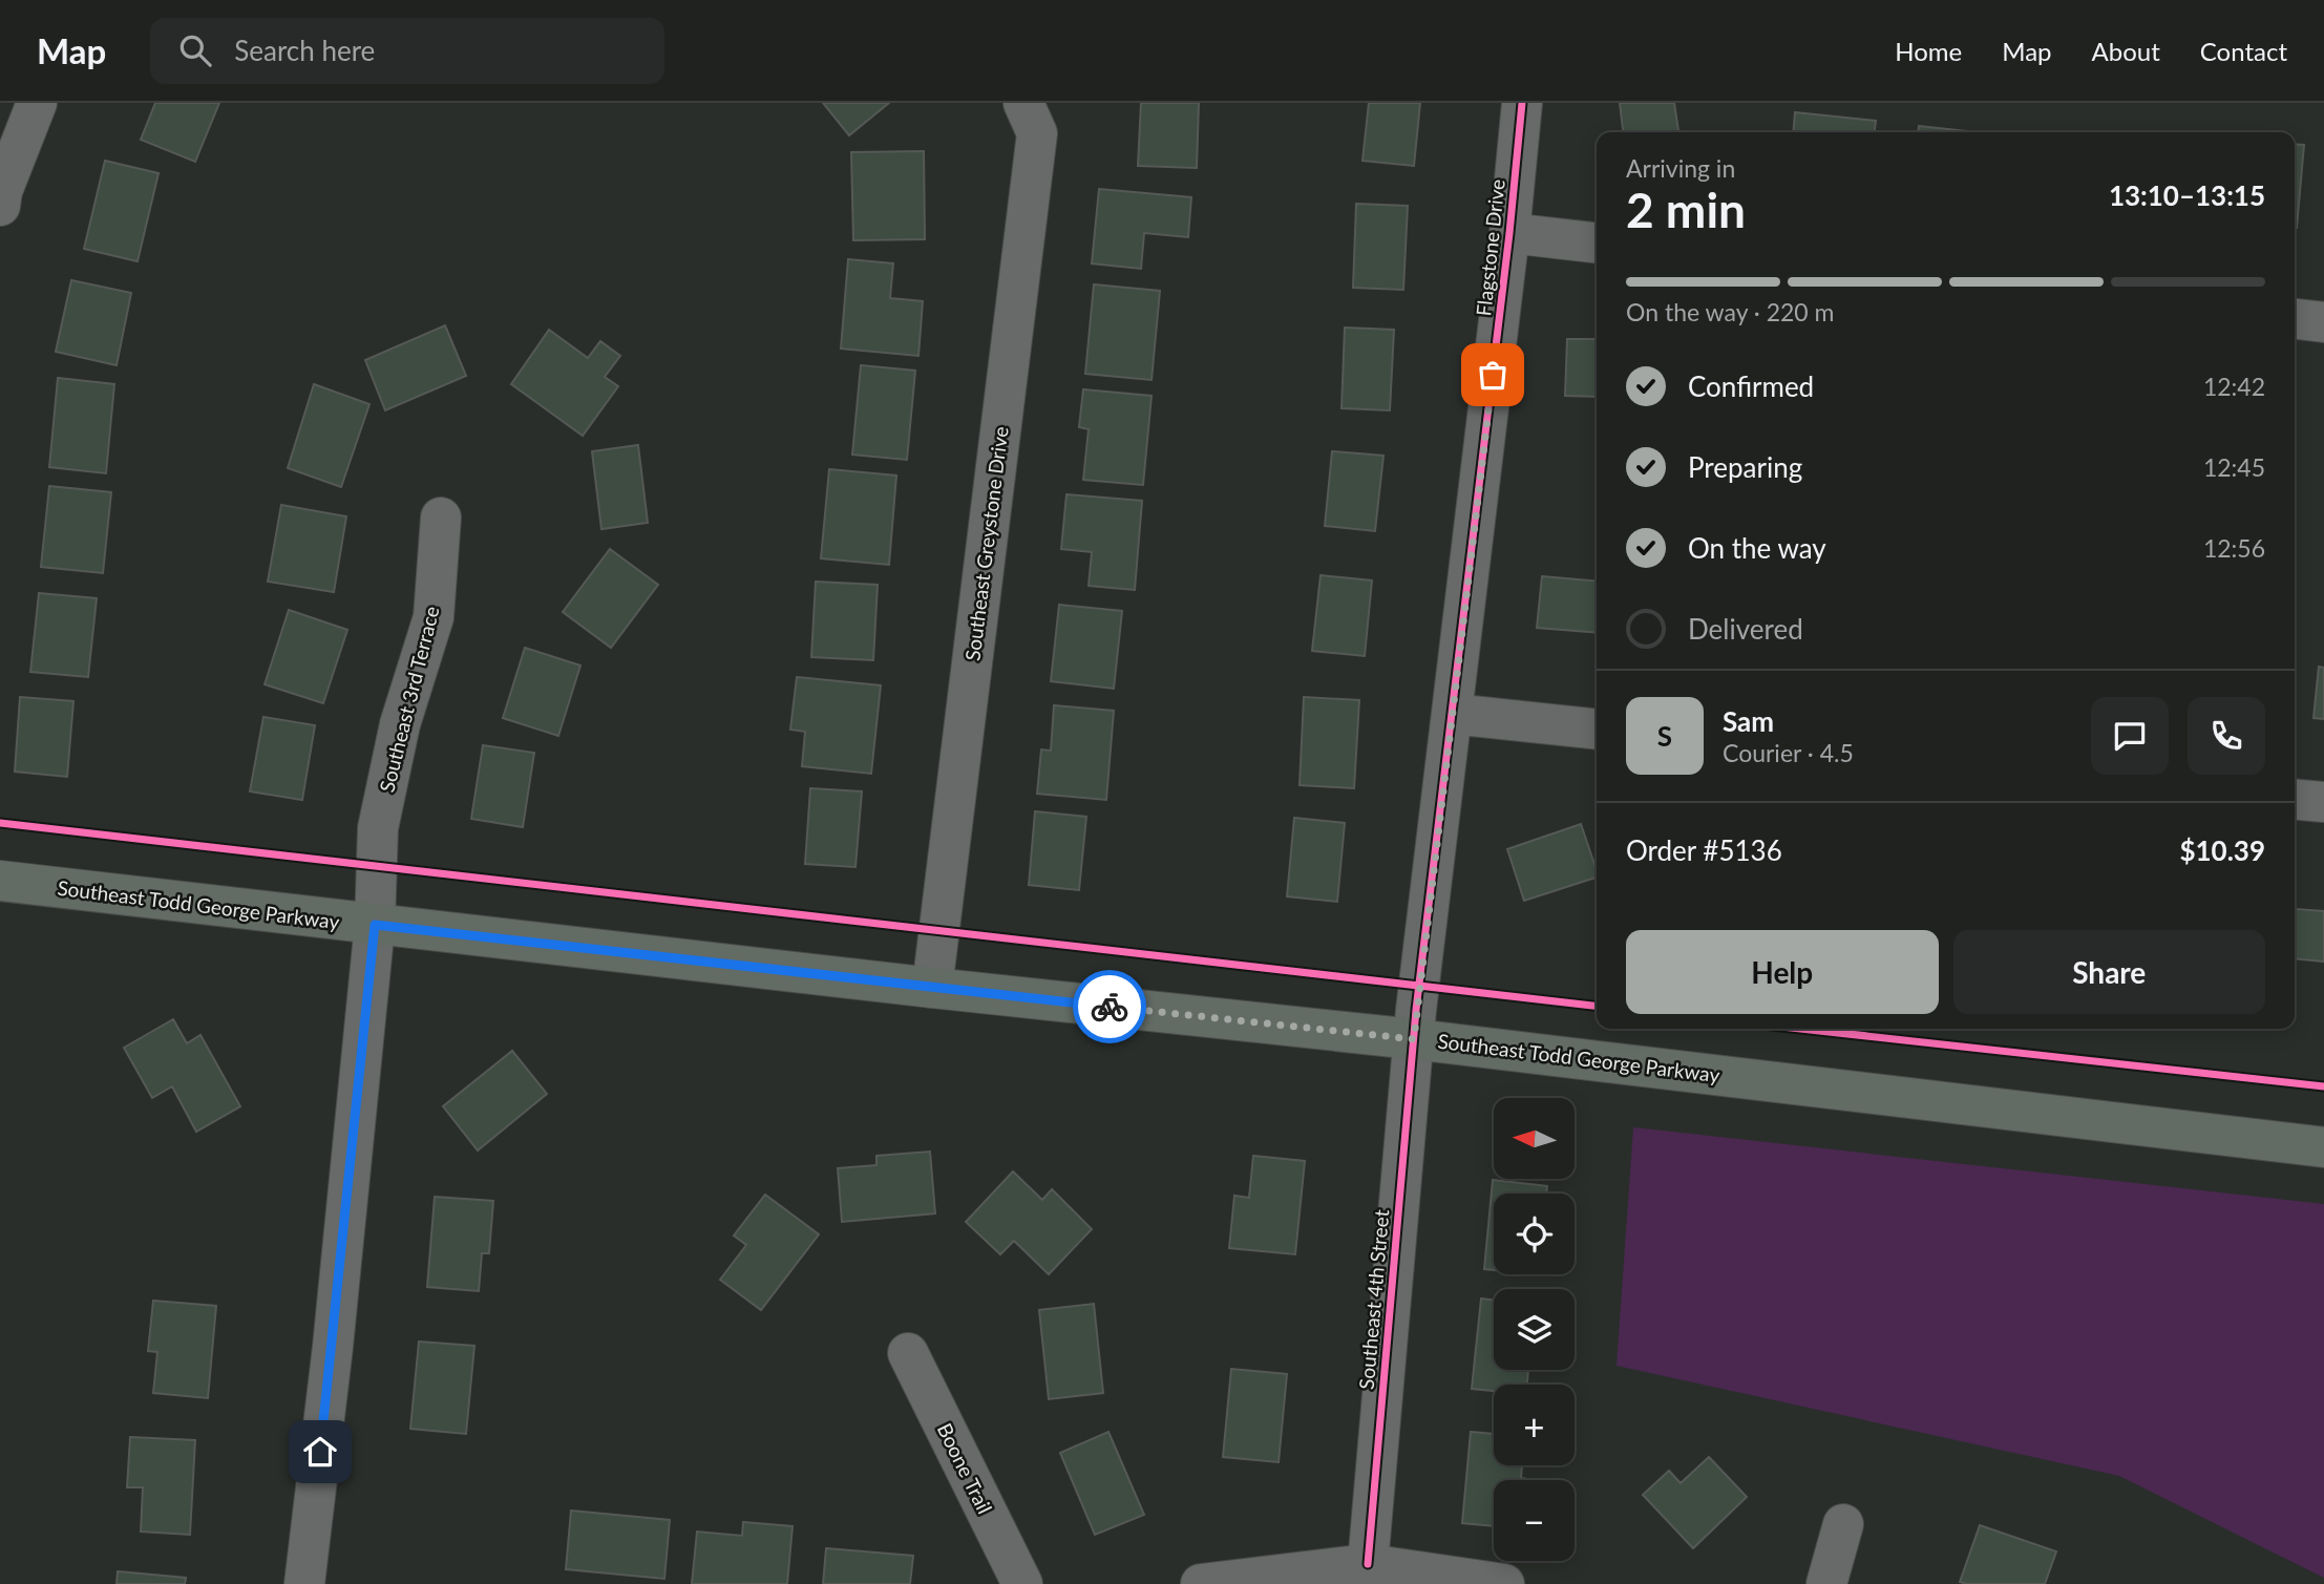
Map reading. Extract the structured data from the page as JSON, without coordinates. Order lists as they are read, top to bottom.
{
  "streets": {
    "main road": ["Southeast Todd George Parkway"],
    "street": [
      "Flagstone Drive",
      "Southeast Greystone Drive",
      "Southeast 3rd Terrace",
      "Southeast 4th Street",
      "Boone Trail"
    ]
  },
  "crossings": [
    ["Flagstone Drive", "Southeast Todd George Parkway"],
    ["Flagstone Drive", "Southeast 4th Street"],
    ["Southeast Greystone Drive", "Southeast Todd George Parkway"],
    ["Southeast 3rd Terrace", "Southeast Todd George Parkway"],
    ["Southeast Todd George Parkway", "Southeast 4th Street"]
  ],
  "north": "left",
  "page": {
    "header": "Map",
    "search": "Search here",
    "nav": [
      "Home",
      "Map",
      "About",
      "Contact"
    ],
    "heading": ["2 min", "Arriving in", "13:10–13:15"],
    "panel": [
      "Sam",
      "Courier · 4.5",
      "Order #5136",
      "$10.39"
    ],
    "bar": "On the way · 220 m",
    "list": [
      ["Confirmed", "12:42"],
      ["Preparing", "12:45"],
      ["On the way", "12:56"],
      "Delivered"
    ],
    "round": "S",
    "buttons": ["Help", "Share"],
    "map_buttons": ["+", "−"]
  }
}
